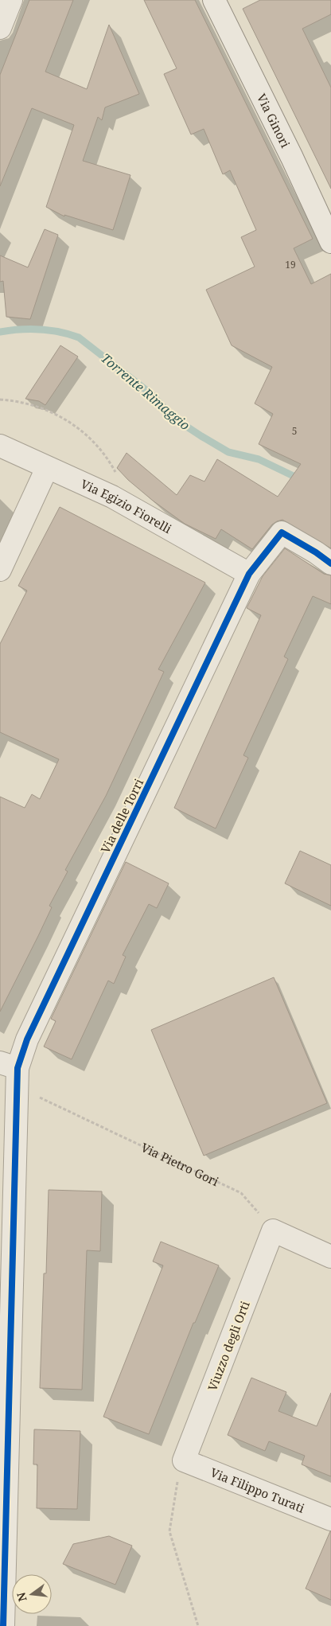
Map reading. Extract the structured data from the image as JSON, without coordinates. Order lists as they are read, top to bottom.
{
  "streets": {
    "street": [
      "Via Ginori",
      "Via Egizio Fiorelli",
      "Via delle Torri",
      "Viuzzo degli Orti",
      "Via Filippo Turati"
    ],
    "path": ["Via Pietro Gori"]
  },
  "crossings": [
    ["Via Egizio Fiorelli", "Via delle Torri"],
    ["Via delle Torri", "Via Pietro Gori"],
    ["Via Pietro Gori", "Viuzzo degli Orti"],
    ["Viuzzo degli Orti", "Via Filippo Turati"]
  ],
  "water": ["Torrente Rimaggio"],
  "house_numbers": ["19", "5"],
  "north": "left"
}
